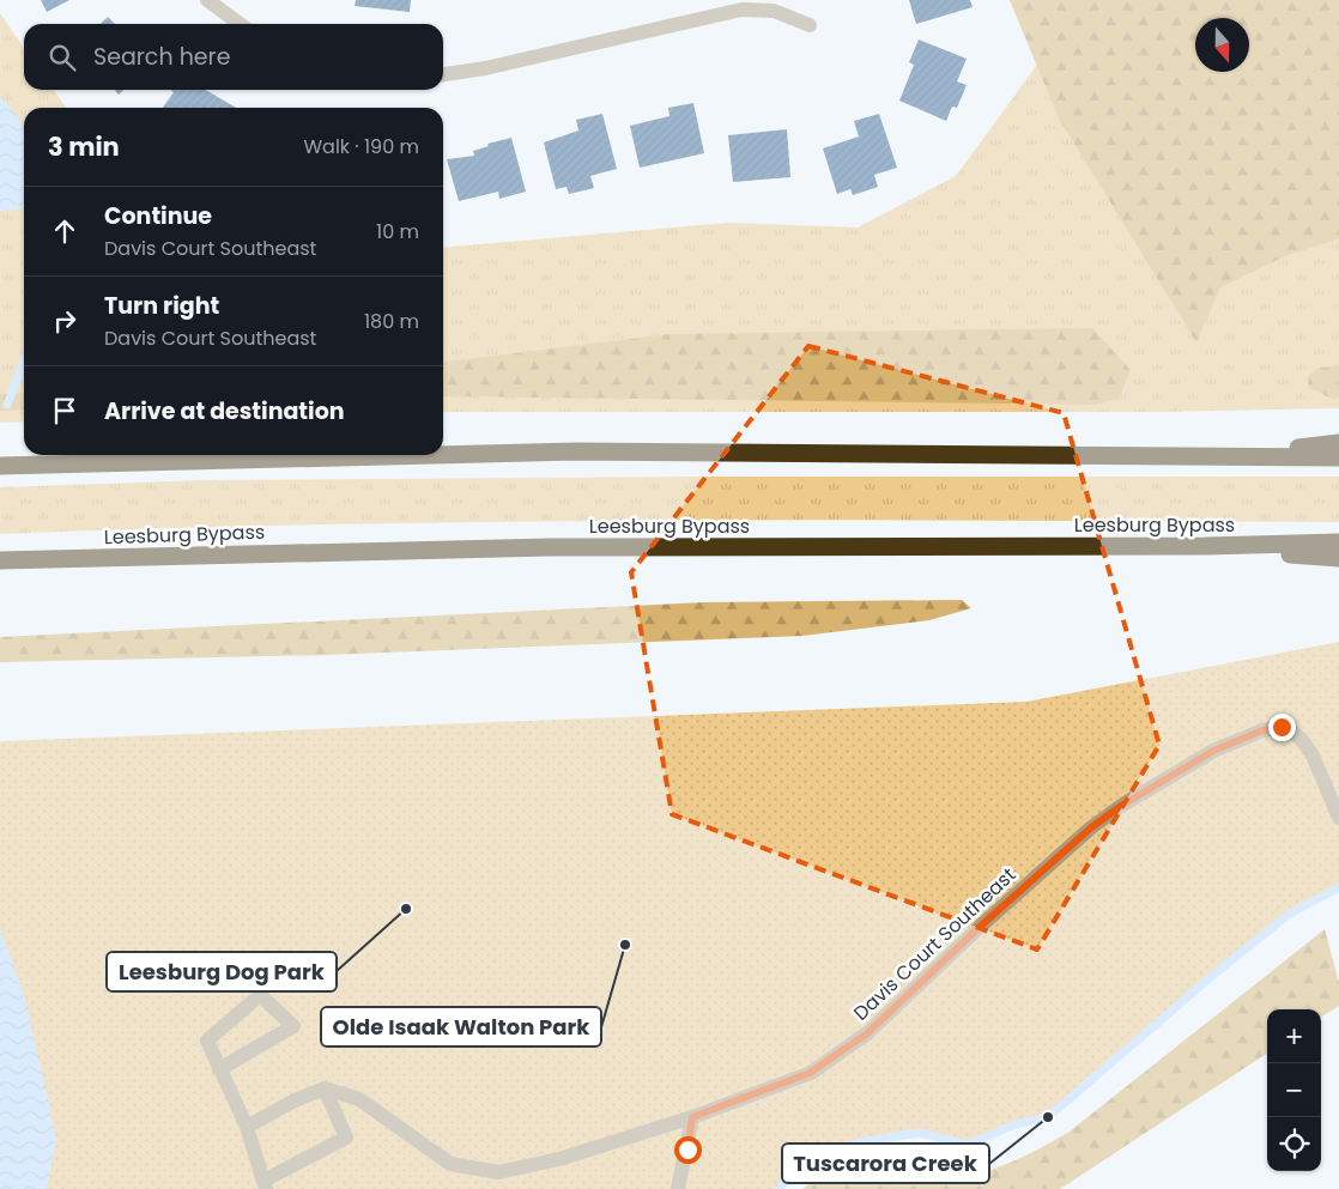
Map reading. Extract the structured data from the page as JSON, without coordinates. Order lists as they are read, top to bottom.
{
  "streets": {
    "highway": ["Leesburg Bypass"],
    "street": ["Davis Court Southeast"]
  },
  "places": ["Leesburg Dog Park", "Olde Isaak Walton Park", "Tuscarora Creek"],
  "north": "bottom",
  "page": {
    "search": "Search here",
    "heading": ["3 min", "Walk · 190 m"],
    "list": [
      ["Continue", "Davis Court Southeast", "10 m"],
      ["Turn right", "Davis Court Southeast", "180 m"],
      "Arrive at destination"
    ],
    "map_buttons": ["+", "−"]
  }
}
